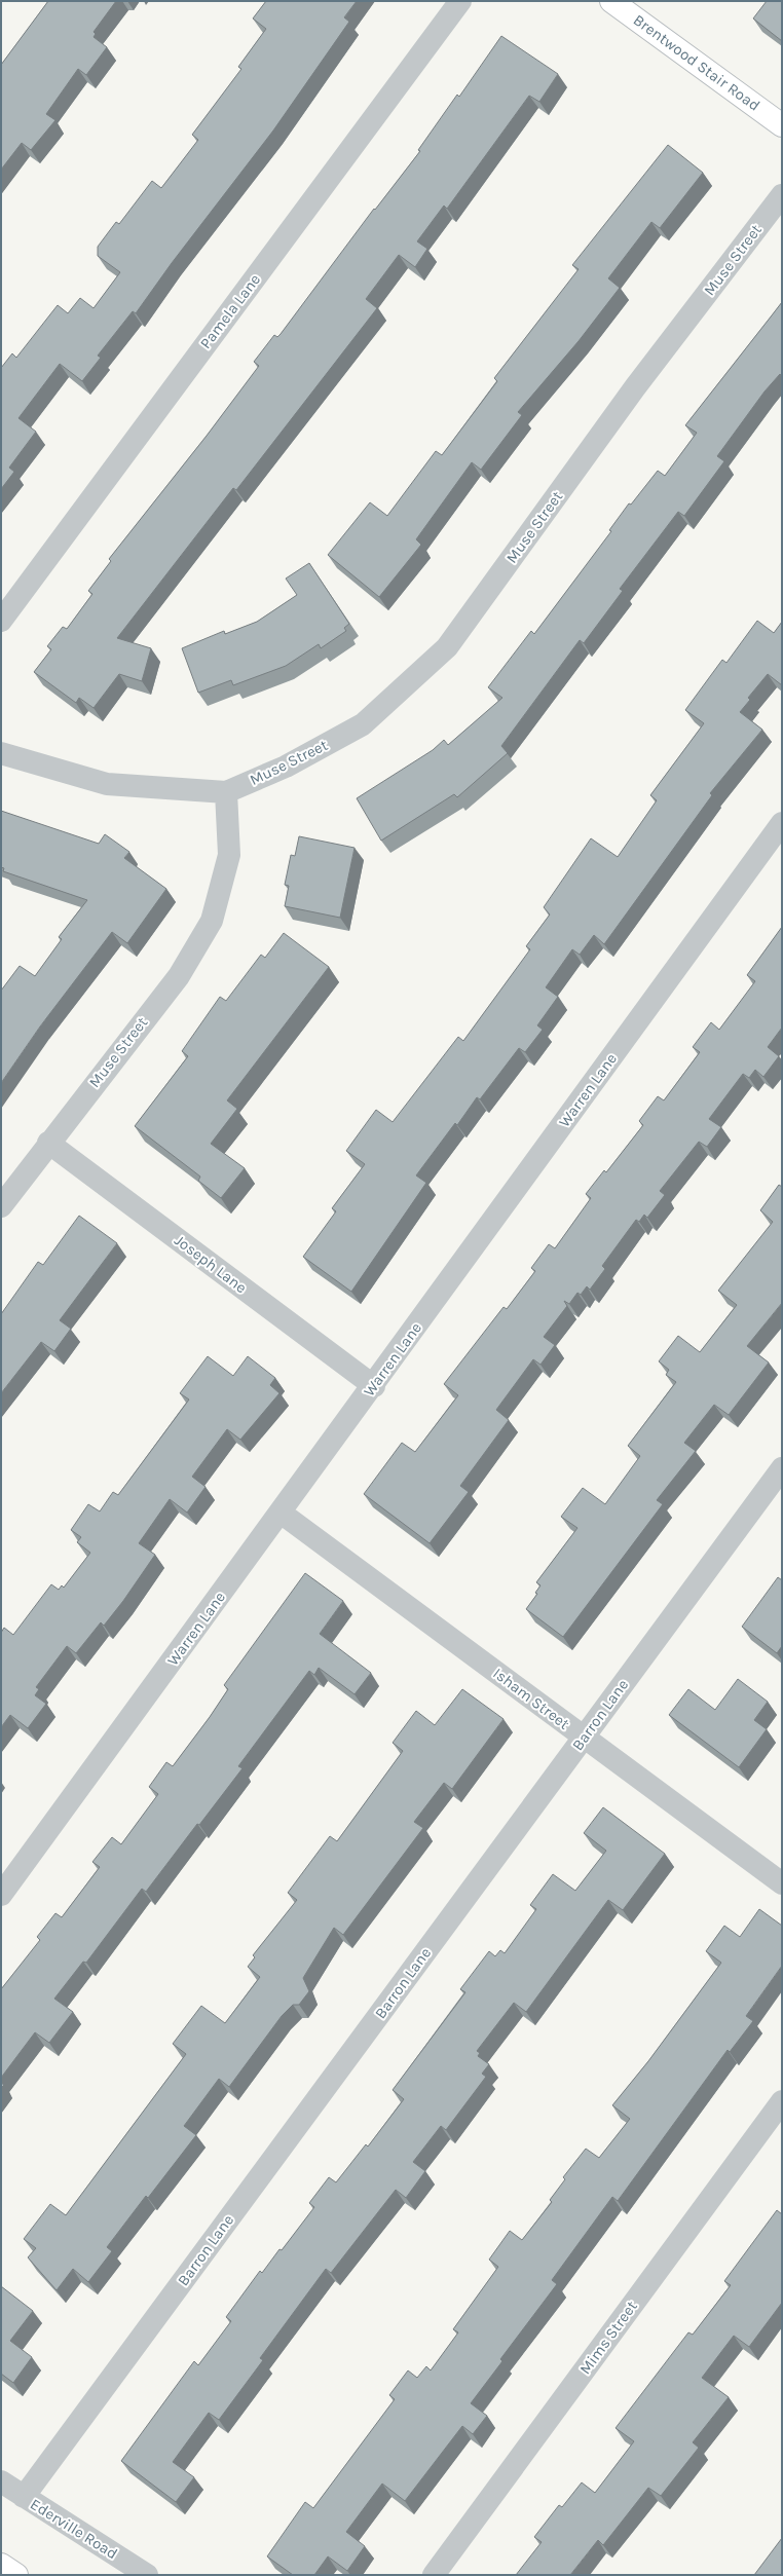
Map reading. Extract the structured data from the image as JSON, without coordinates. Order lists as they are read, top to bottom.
{
  "streets": {
    "main road": ["Brentwood Stair Road"],
    "street": [
      "Muse Street",
      "Pamela Lane",
      "Warren Lane",
      "Joseph Lane",
      "Isham Street",
      "Barron Lane",
      "Mims Street",
      "Ederville Road"
    ]
  },
  "crossings": [
    ["Muse Street", "Joseph Lane"],
    ["Warren Lane", "Joseph Lane"],
    ["Warren Lane", "Isham Street"],
    ["Isham Street", "Barron Lane"],
    ["Barron Lane", "Ederville Road"]
  ]
}
